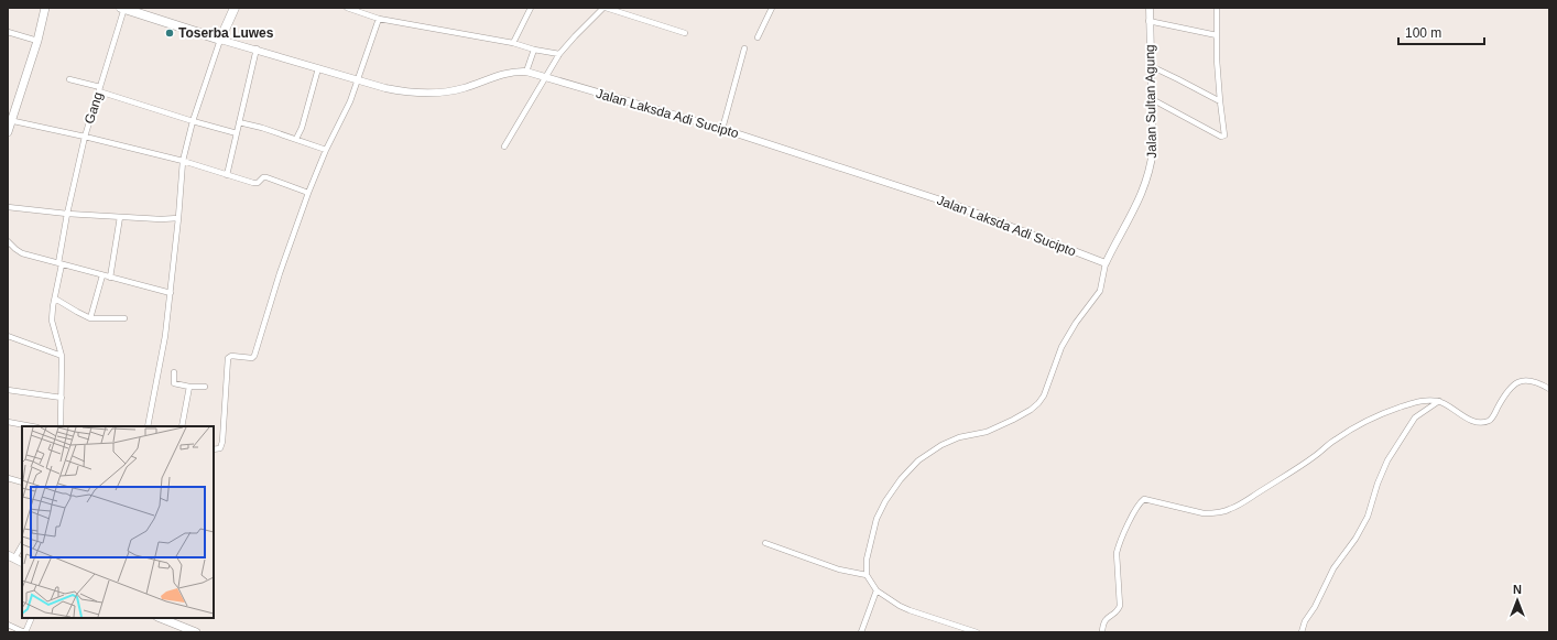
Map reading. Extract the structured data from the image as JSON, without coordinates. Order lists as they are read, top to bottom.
{
  "streets": {
    "street": ["Jalan Sultan Agung", "Gang", "Jalan Laksda Adi Sucipto"]
  },
  "crossings": [
    ["Jalan Sultan Agung", "Jalan Laksda Adi Sucipto"]
  ],
  "places": ["Toserba Luwes"],
  "scale_bar": "100 m",
  "north": "top"
}
